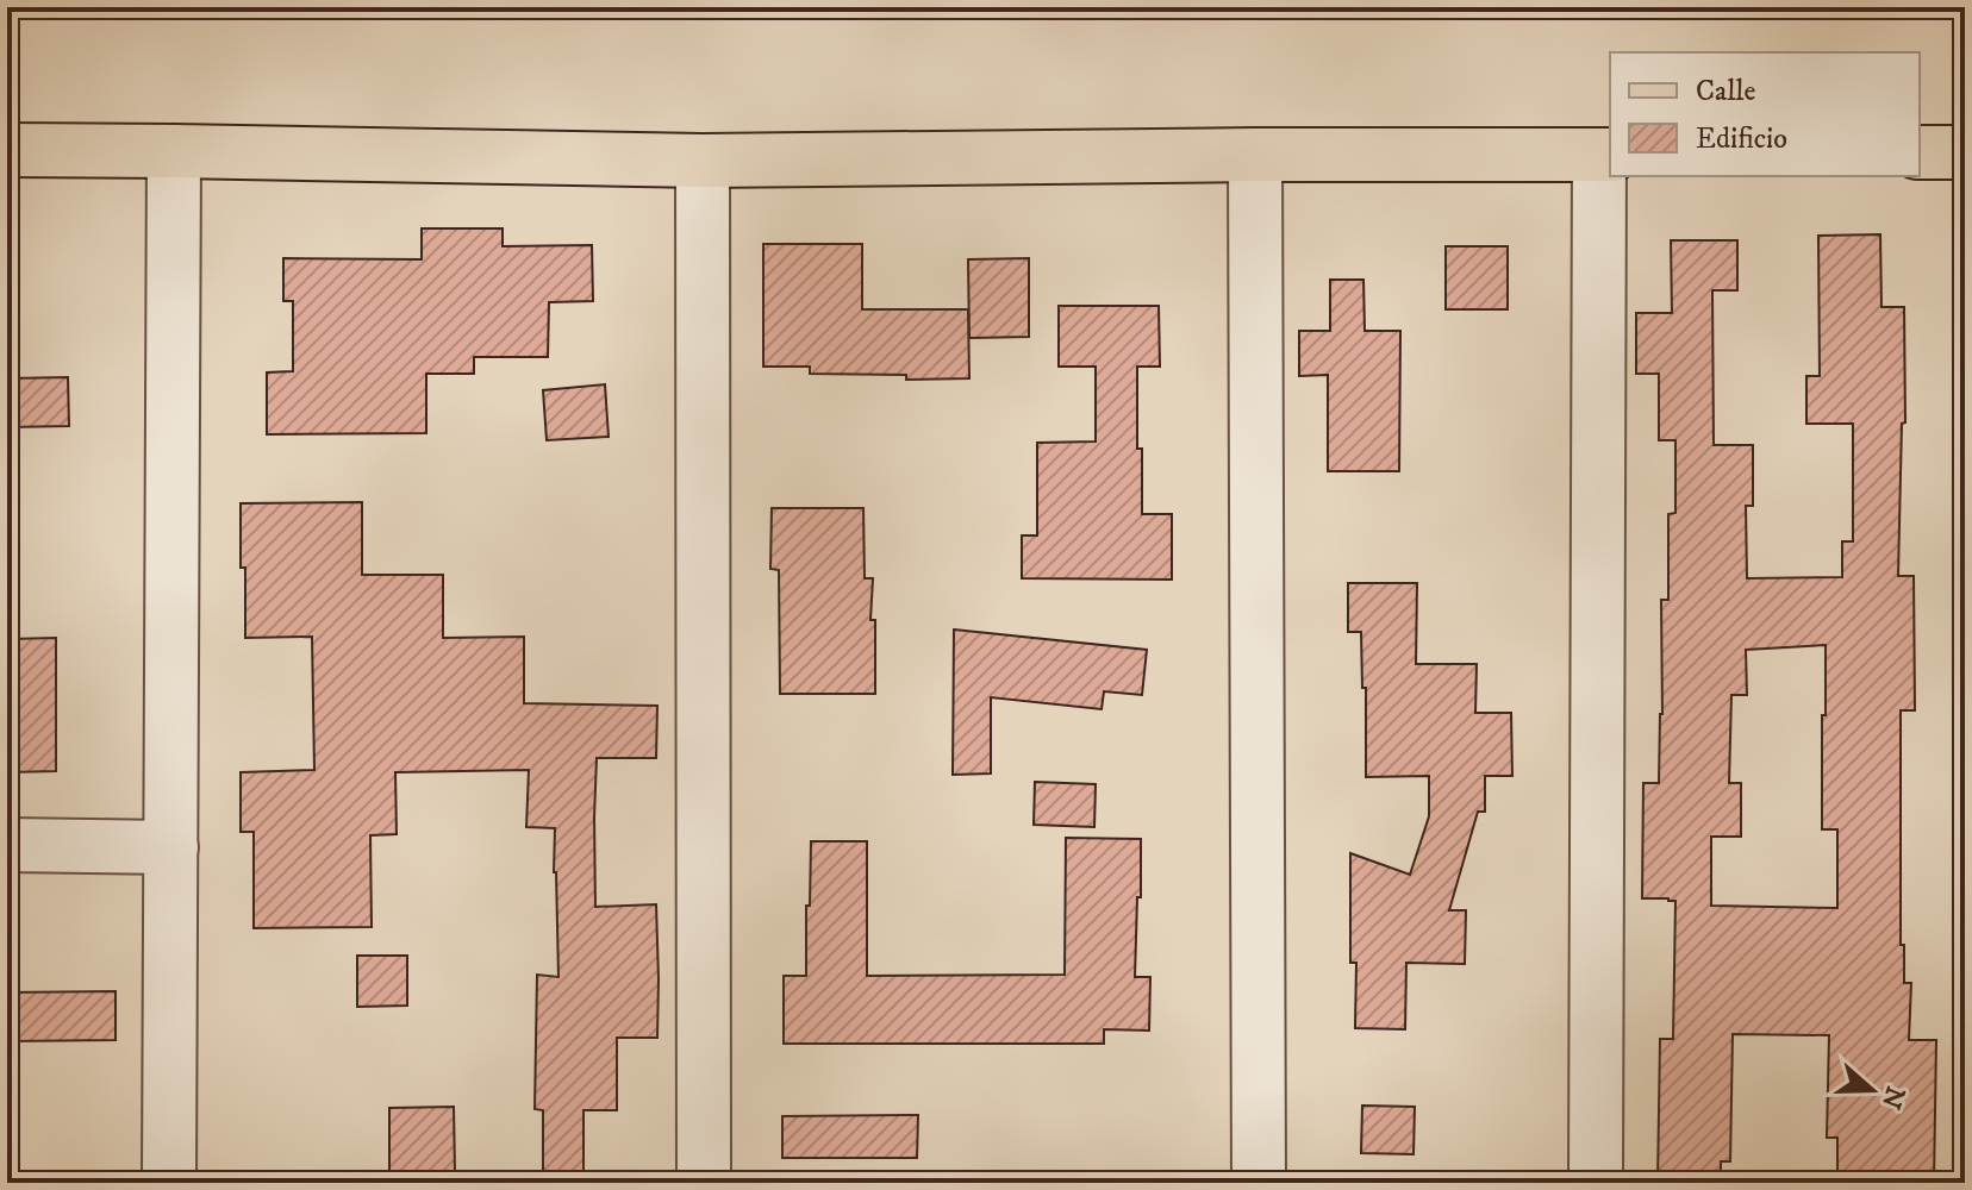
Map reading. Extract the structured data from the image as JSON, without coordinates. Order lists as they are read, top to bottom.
{
  "legend": ["Calle", "Edificio"],
  "north": "right"
}
